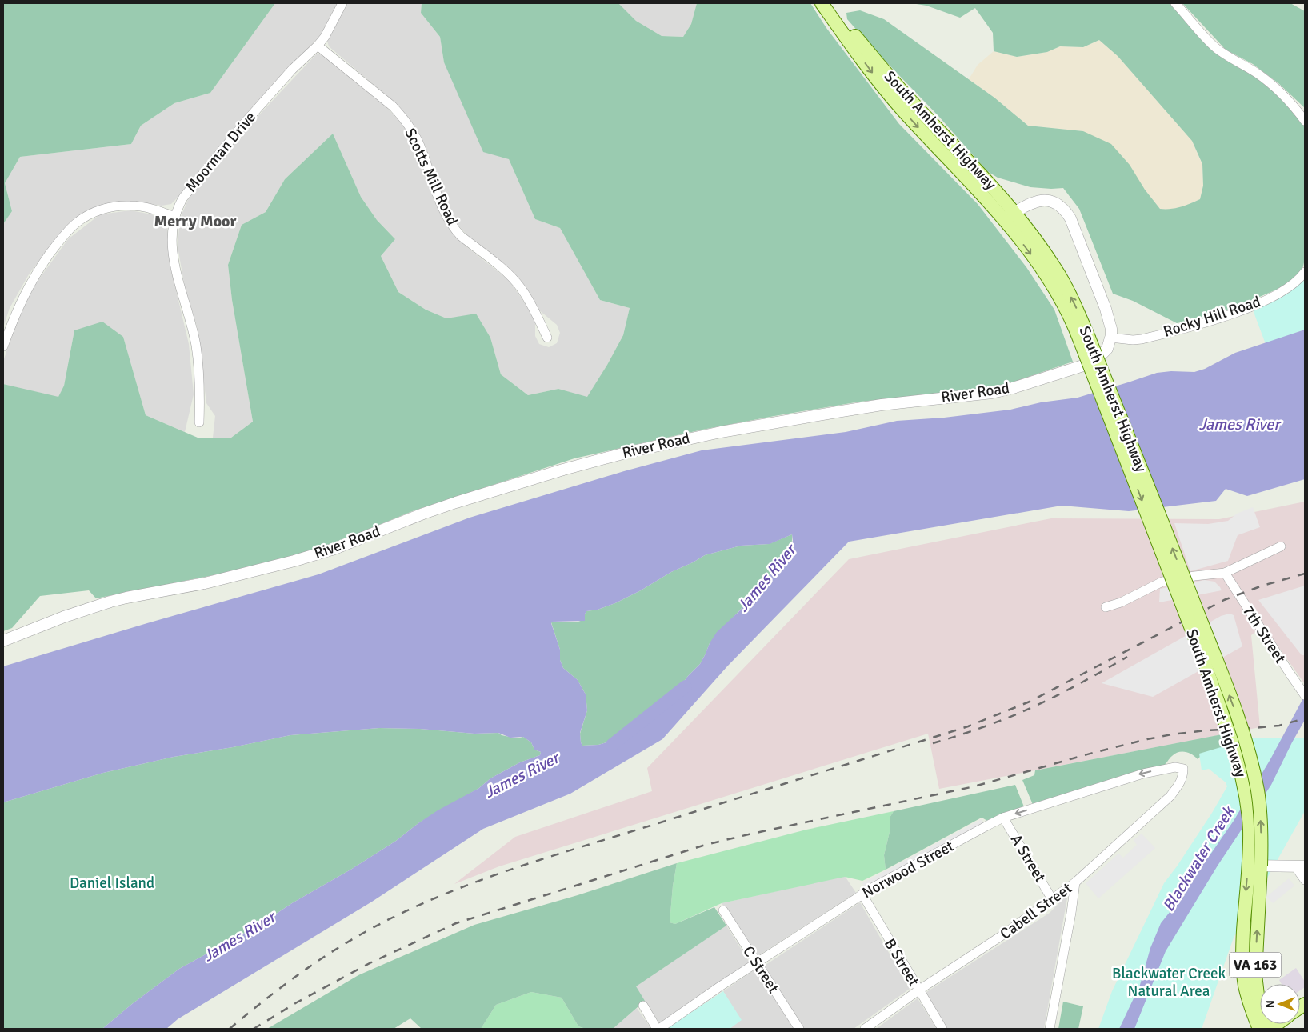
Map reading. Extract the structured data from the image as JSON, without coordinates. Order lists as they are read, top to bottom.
{
  "streets": {
    "main road": ["South Amherst Highway", "VA 163"],
    "street": [
      "Moorman Drive",
      "Scotts Mill Road",
      "Rocky Hill Road",
      "River Road",
      "7th Street",
      "A Street",
      "Norwood Street",
      "Cabell Street",
      "B Street",
      "C Street"
    ]
  },
  "crossings": [
    ["South Amherst Highway", "VA 163"],
    ["Moorman Drive", "Scotts Mill Road"],
    ["Rocky Hill Road", "River Road"],
    ["A Street", "Norwood Street"],
    ["A Street", "Cabell Street"],
    ["Norwood Street", "Cabell Street"],
    ["Norwood Street", "B Street"],
    ["Norwood Street", "C Street"],
    ["Cabell Street", "B Street"]
  ],
  "districts": ["Merry Moor"],
  "water": ["James River", "Blackwater Creek"],
  "parks": ["Daniel Island", "Blackwater Creek Natural Area"],
  "north": "left"
}
